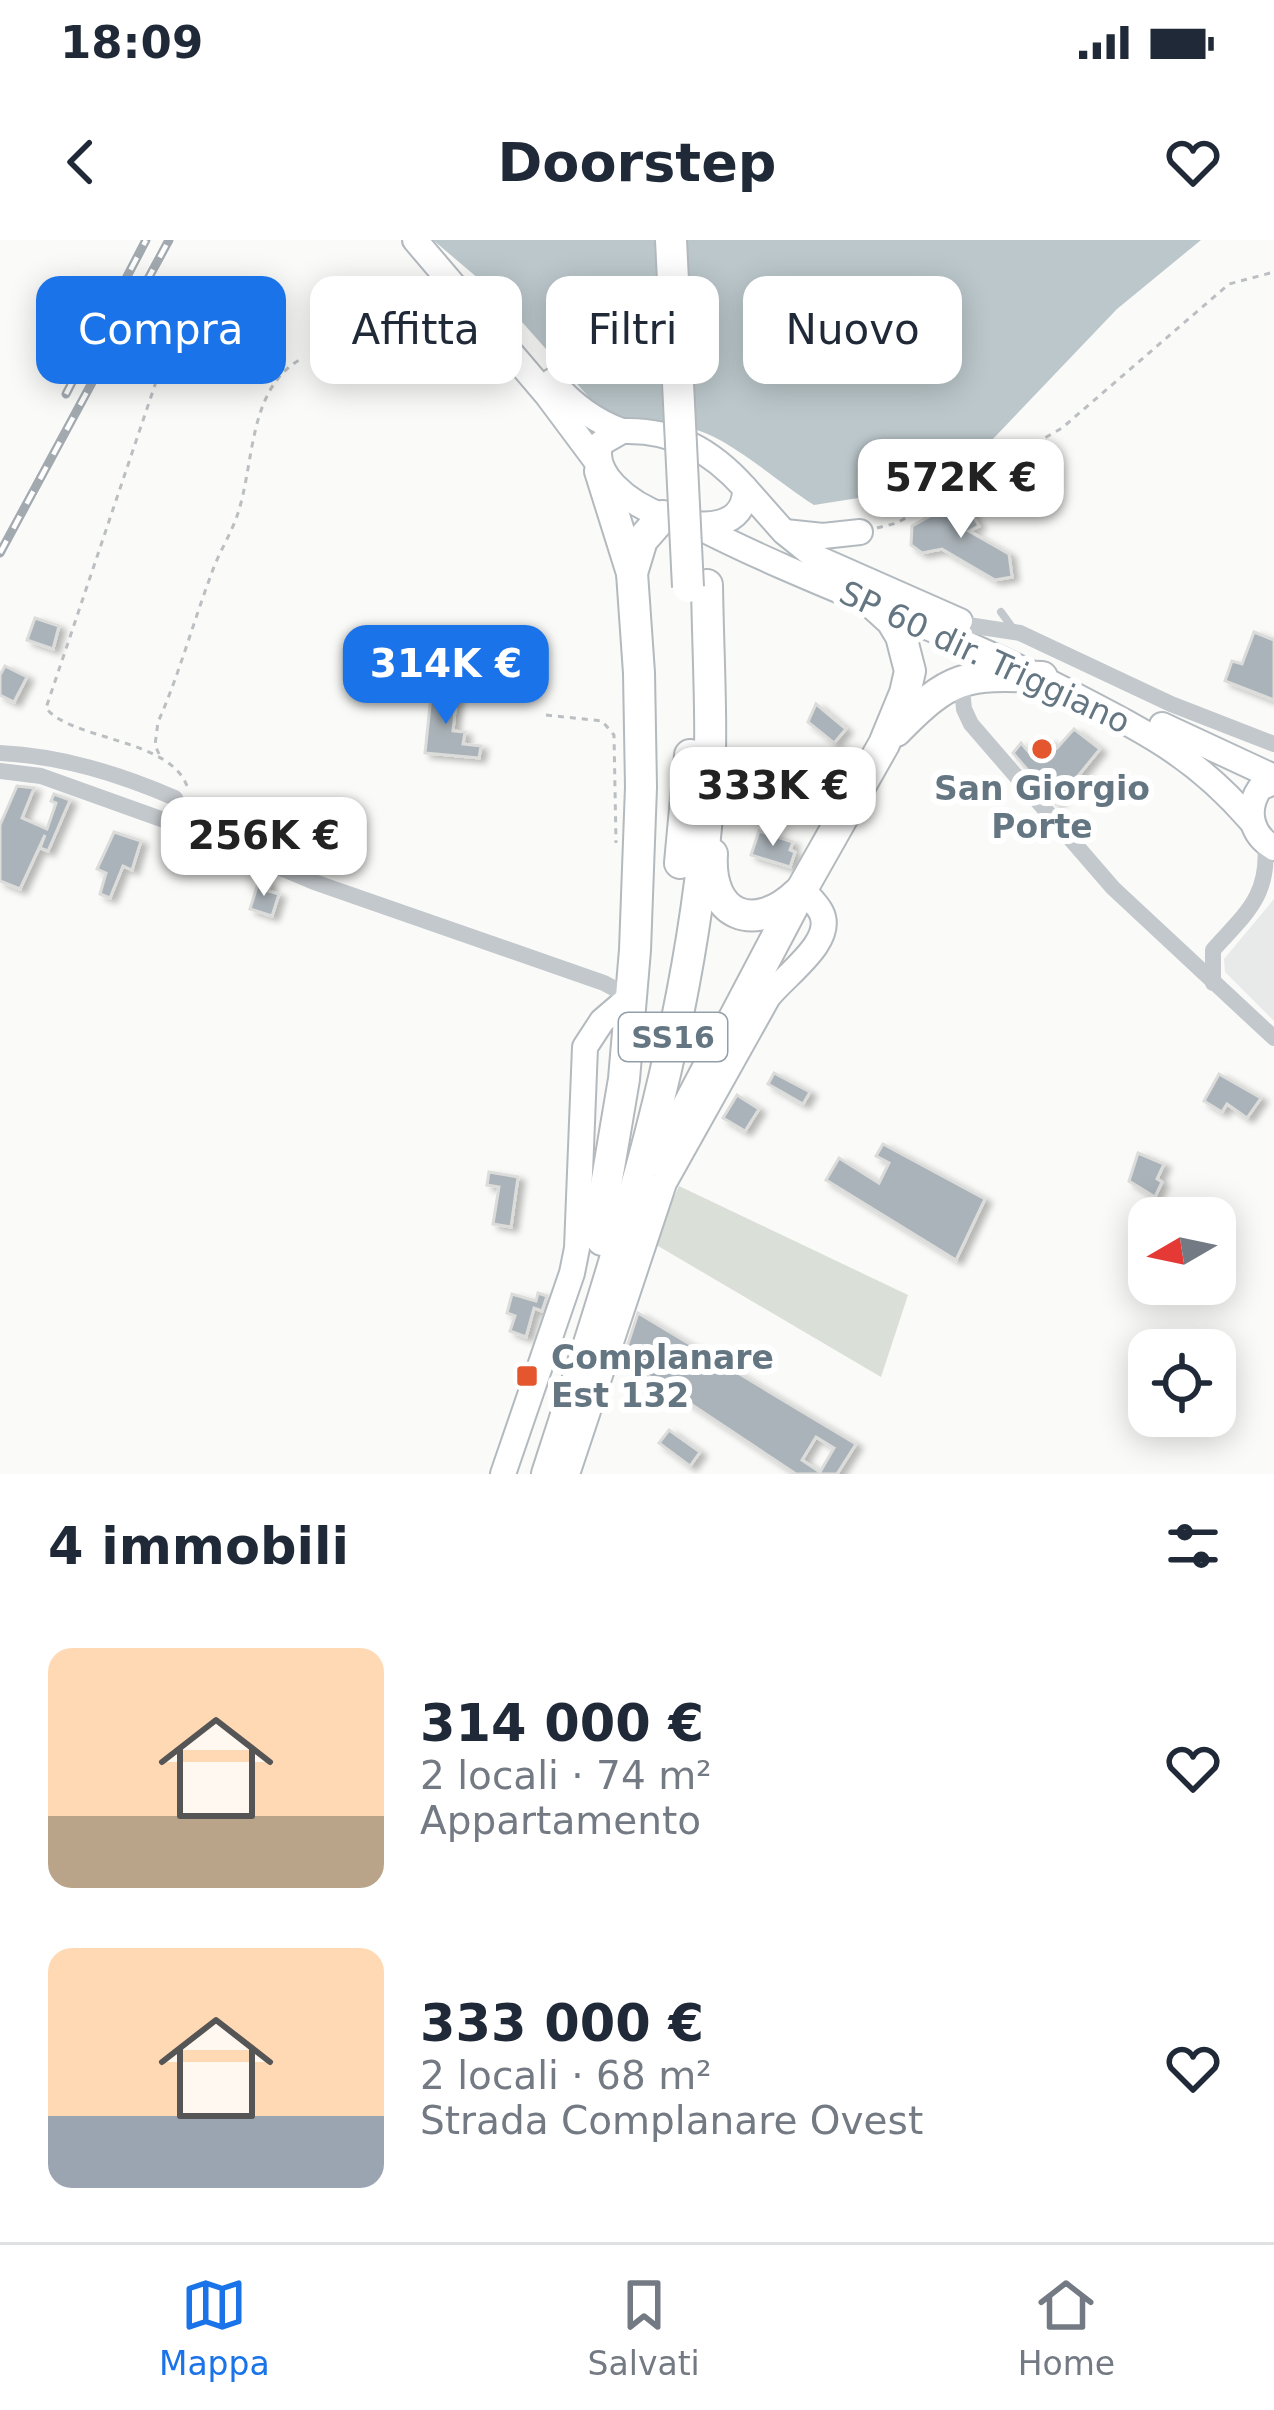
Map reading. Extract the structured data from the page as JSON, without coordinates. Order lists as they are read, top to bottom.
{
  "streets": {
    "highway": ["SS16"],
    "main road": ["SP 60 dir. Triggiano"]
  },
  "crossings": [
    ["SP 60 dir. Triggiano", "SS16"]
  ],
  "places": {
    "other": ["San Giorgio Porte"],
    "transit": ["Complanare Est 132"]
  },
  "north": "left",
  "page": {
    "status": "18:09",
    "header": "Doorstep",
    "chip": [
      "Compra",
      "Affitta",
      "Filtri",
      "Nuovo"
    ],
    "price": [
      "572K €",
      "314K €",
      "333K €",
      "256K €"
    ],
    "heading": "4 immobili",
    "list": [
      {
        "name": "314 000 €",
        "note": "2 locali · 74 m² · Appartamento"
      },
      {
        "name": "333 000 €",
        "note": "2 locali · 68 m² · Strada Complanare Ovest"
      }
    ],
    "tabs": ["Mappa", "Salvati", "Home"]
  }
}
